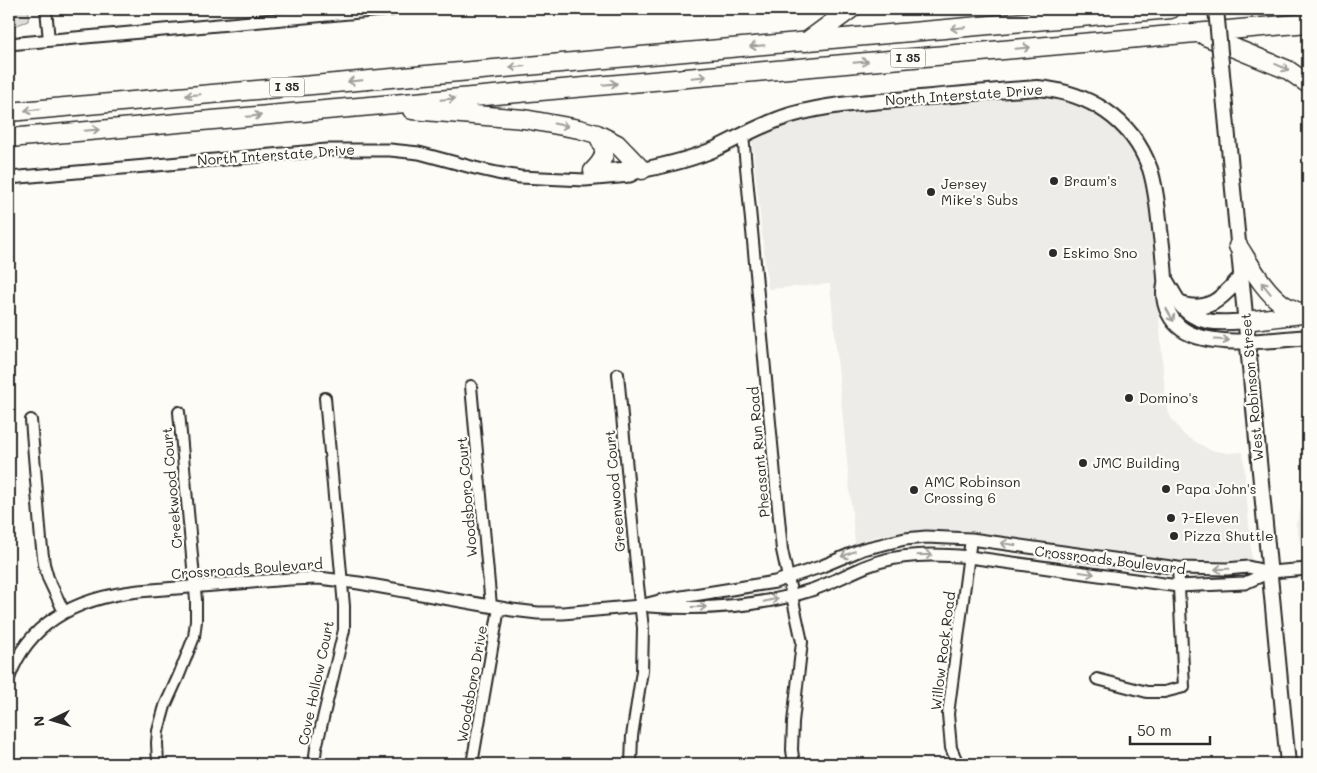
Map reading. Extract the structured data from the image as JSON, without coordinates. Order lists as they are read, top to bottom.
{
  "streets": {
    "highway": ["I 35"],
    "main road": ["North Interstate Drive", "West Robinson Street"],
    "street": [
      "Pheasant Run Road",
      "Creekwood Court",
      "Greenwood Court",
      "Woodsboro Court",
      "Crossroads Boulevard",
      "Willow Rock Road",
      "Cove Hollow Court",
      "Woodsboro Drive"
    ]
  },
  "crossings": [
    ["North Interstate Drive", "West Robinson Street"],
    ["North Interstate Drive", "Pheasant Run Road"],
    ["West Robinson Street", "Crossroads Boulevard"],
    ["Pheasant Run Road", "Crossroads Boulevard"],
    ["Creekwood Court", "Crossroads Boulevard"],
    ["Greenwood Court", "Crossroads Boulevard"],
    ["Woodsboro Court", "Crossroads Boulevard"],
    ["Woodsboro Court", "Woodsboro Drive"],
    ["Crossroads Boulevard", "Willow Rock Road"],
    ["Crossroads Boulevard", "Cove Hollow Court"],
    ["Crossroads Boulevard", "Woodsboro Drive"]
  ],
  "places": [
    "Braum's",
    "Jersey Mike's Subs",
    "Eskimo Sno",
    "Domino's",
    "JMC Building",
    "Papa John's",
    "AMC Robinson Crossing 6",
    "7-Eleven",
    "Pizza Shuttle"
  ],
  "scale_bar": "50 m",
  "north": "left"
}
